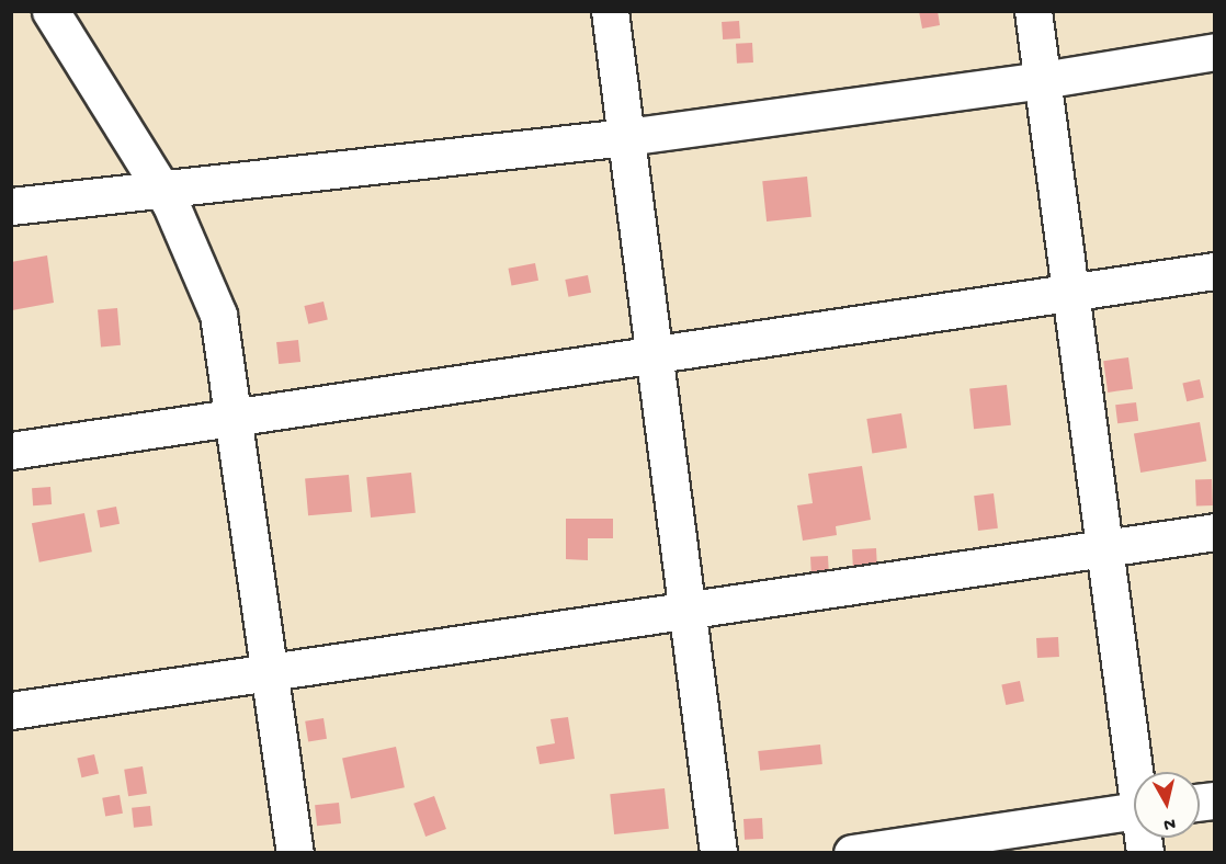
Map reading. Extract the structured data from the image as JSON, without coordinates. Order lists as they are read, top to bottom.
{
  "north": "bottom"
}
